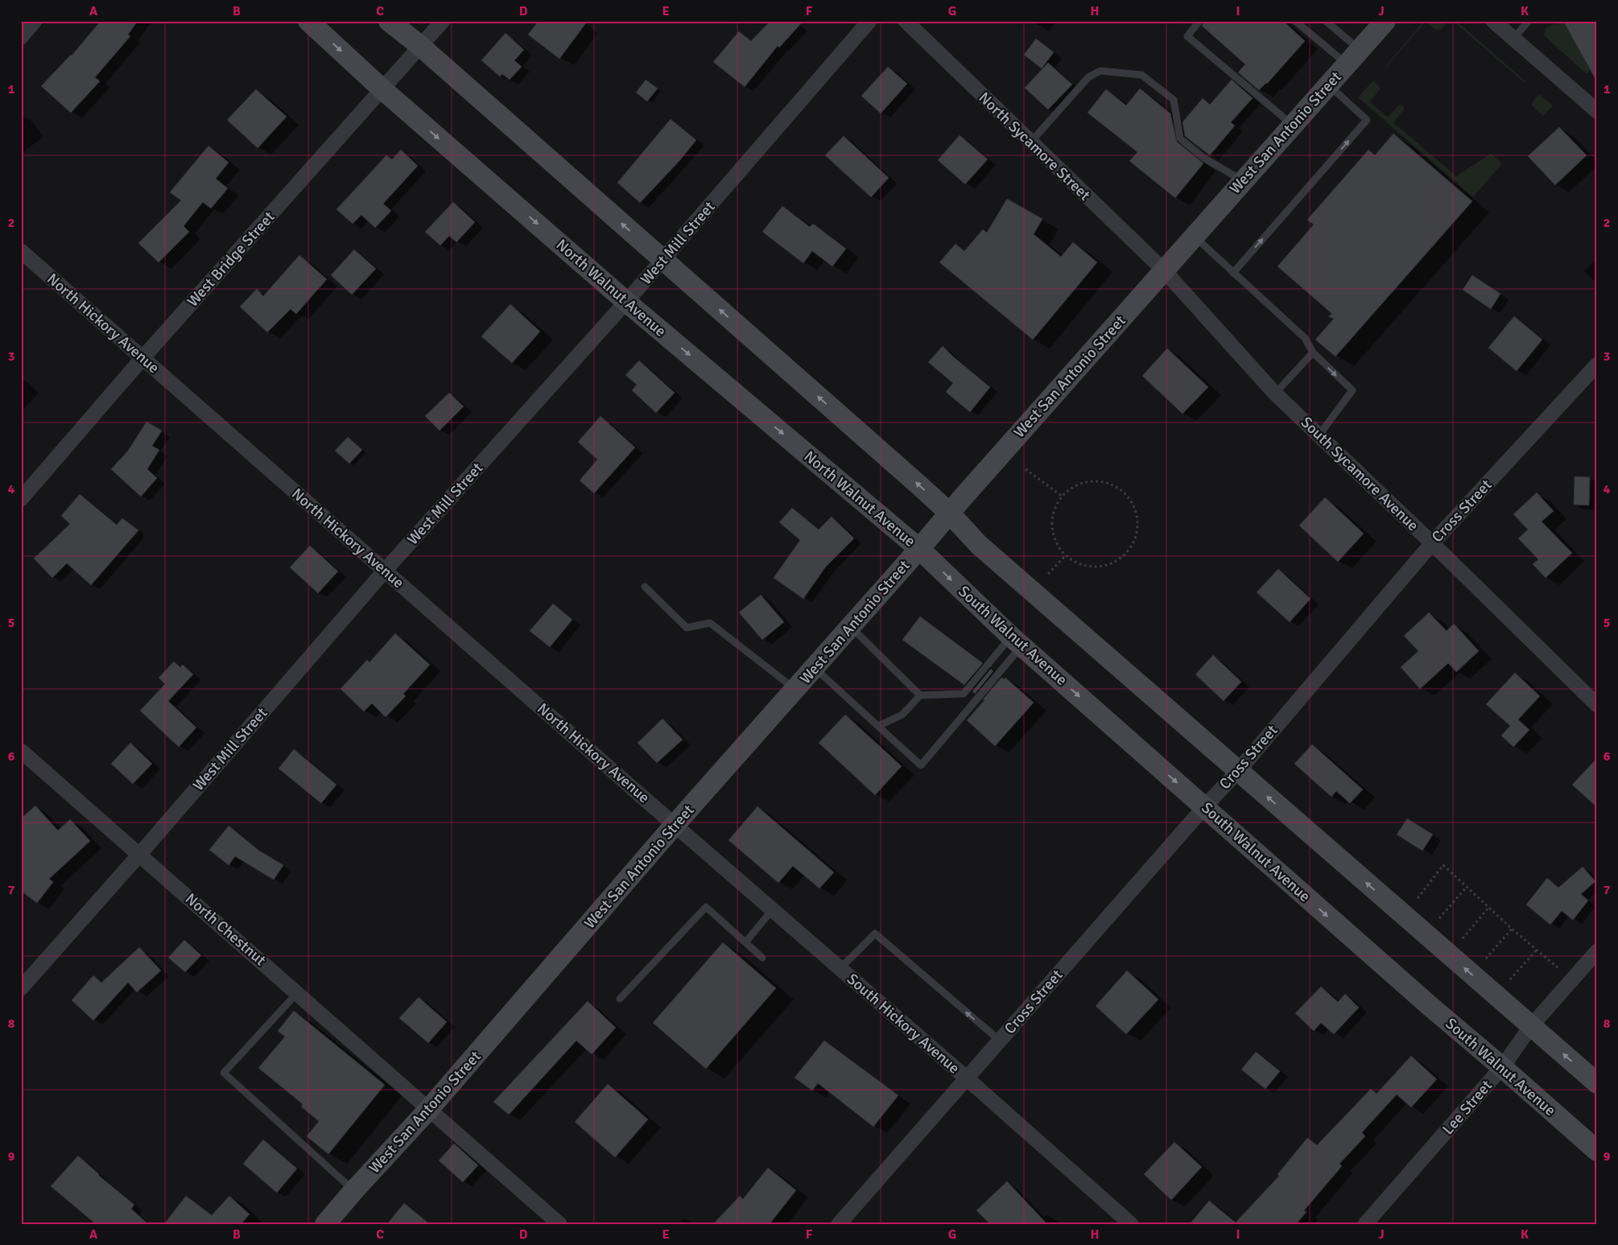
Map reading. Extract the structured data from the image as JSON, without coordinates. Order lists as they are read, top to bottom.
{
  "streets": {
    "main road": ["West San Antonio Street", "North Walnut Avenue", "South Walnut Avenue"],
    "street": [
      "North Sycamore Street",
      "West Mill Street",
      "West Bridge Street",
      "North Hickory Avenue",
      "South Sycamore Avenue",
      "Cross Street",
      "North Chestnut",
      "South Hickory Avenue",
      "Lee Street"
    ]
  },
  "crossings": [
    ["West San Antonio Street", "North Sycamore Street"],
    ["West San Antonio Street", "North Walnut Avenue"],
    ["West San Antonio Street", "North Hickory Avenue"],
    ["West San Antonio Street", "South Sycamore Avenue"],
    ["West San Antonio Street", "South Walnut Avenue"],
    ["West San Antonio Street", "North Chestnut"],
    ["West San Antonio Street", "South Hickory Avenue"],
    ["North Sycamore Street", "South Sycamore Avenue"],
    ["West Mill Street", "North Walnut Avenue"],
    ["West Mill Street", "North Hickory Avenue"],
    ["West Mill Street", "North Chestnut"],
    ["West Bridge Street", "North Walnut Avenue"],
    ["West Bridge Street", "North Hickory Avenue"],
    ["North Walnut Avenue", "South Walnut Avenue"],
    ["North Hickory Avenue", "South Hickory Avenue"],
    ["South Sycamore Avenue", "Cross Street"],
    ["Cross Street", "South Walnut Avenue"],
    ["Cross Street", "South Hickory Avenue"],
    ["South Walnut Avenue", "Lee Street"]
  ],
  "grid": {
    "columns": [
      "A",
      "B",
      "C",
      "D",
      "E",
      "F",
      "G",
      "H",
      "I",
      "J",
      "K"
    ],
    "rows": [
      "1",
      "2",
      "3",
      "4",
      "5",
      "6",
      "7",
      "8",
      "9"
    ]
  }
}
